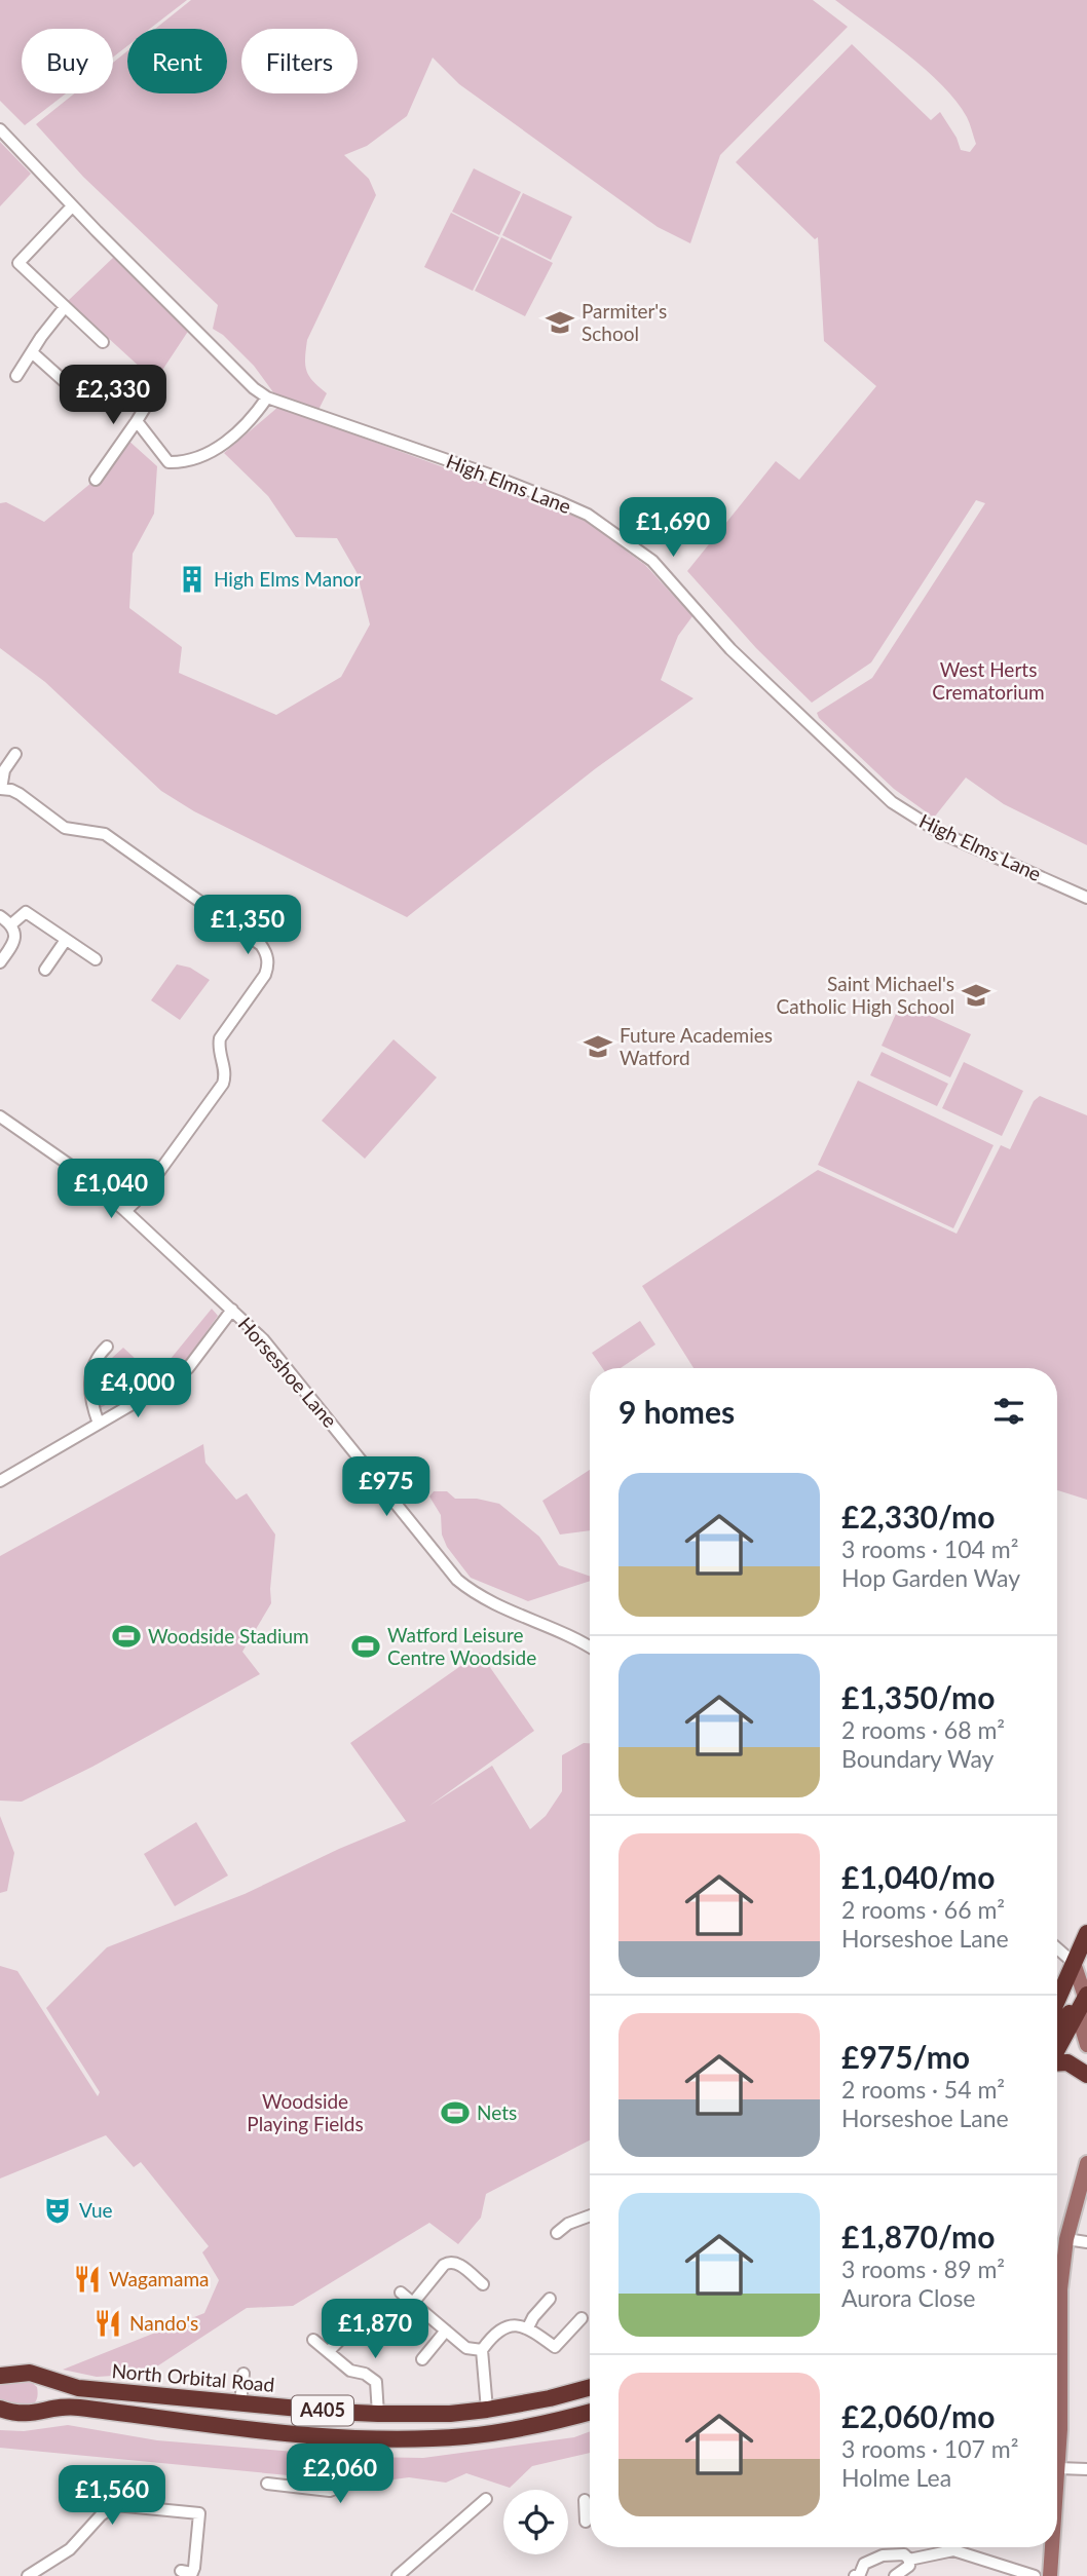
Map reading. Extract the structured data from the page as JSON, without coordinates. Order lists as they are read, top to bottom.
{
  "streets": {
    "highway": ["North Orbital Road", "A405"],
    "street": ["High Elms Lane", "Horseshoe Lane"]
  },
  "parks": ["West Herts Crematorium", "Woodside Playing Fields"],
  "places": {
    "school or university": ["Parmiter's School", "Saint Michael's Catholic High School", "Future Academies Watford"],
    "building": ["High Elms Manor"],
    "sports": ["Woodside Stadium", "Watford Leisure Centre Woodside", "Nets"],
    "theatre": ["Vue"],
    "restaurant": ["Wagamama", "Nando's"]
  },
  "page": {
    "chip": ["Buy", "Rent", "Filters"],
    "price": [
      "£2,330",
      "£1,690",
      "£1,350",
      "£1,040",
      "£4,000",
      "£975",
      "£1,870",
      "£2,060",
      "£1,560"
    ],
    "heading": "9 homes",
    "list": [
      {
        "name": "£2,330/mo",
        "note": "3 rooms · 104 m² · Hop Garden Way"
      },
      {
        "name": "£1,350/mo",
        "note": "2 rooms · 68 m² · Boundary Way"
      },
      {
        "name": "£1,040/mo",
        "note": "2 rooms · 66 m² · Horseshoe Lane"
      },
      {
        "name": "£975/mo",
        "note": "2 rooms · 54 m² · Horseshoe Lane"
      },
      {
        "name": "£1,870/mo",
        "note": "3 rooms · 89 m² · Aurora Close"
      },
      {
        "name": "£2,060/mo",
        "note": "3 rooms · 107 m² · Holme Lea"
      }
    ]
  }
}
